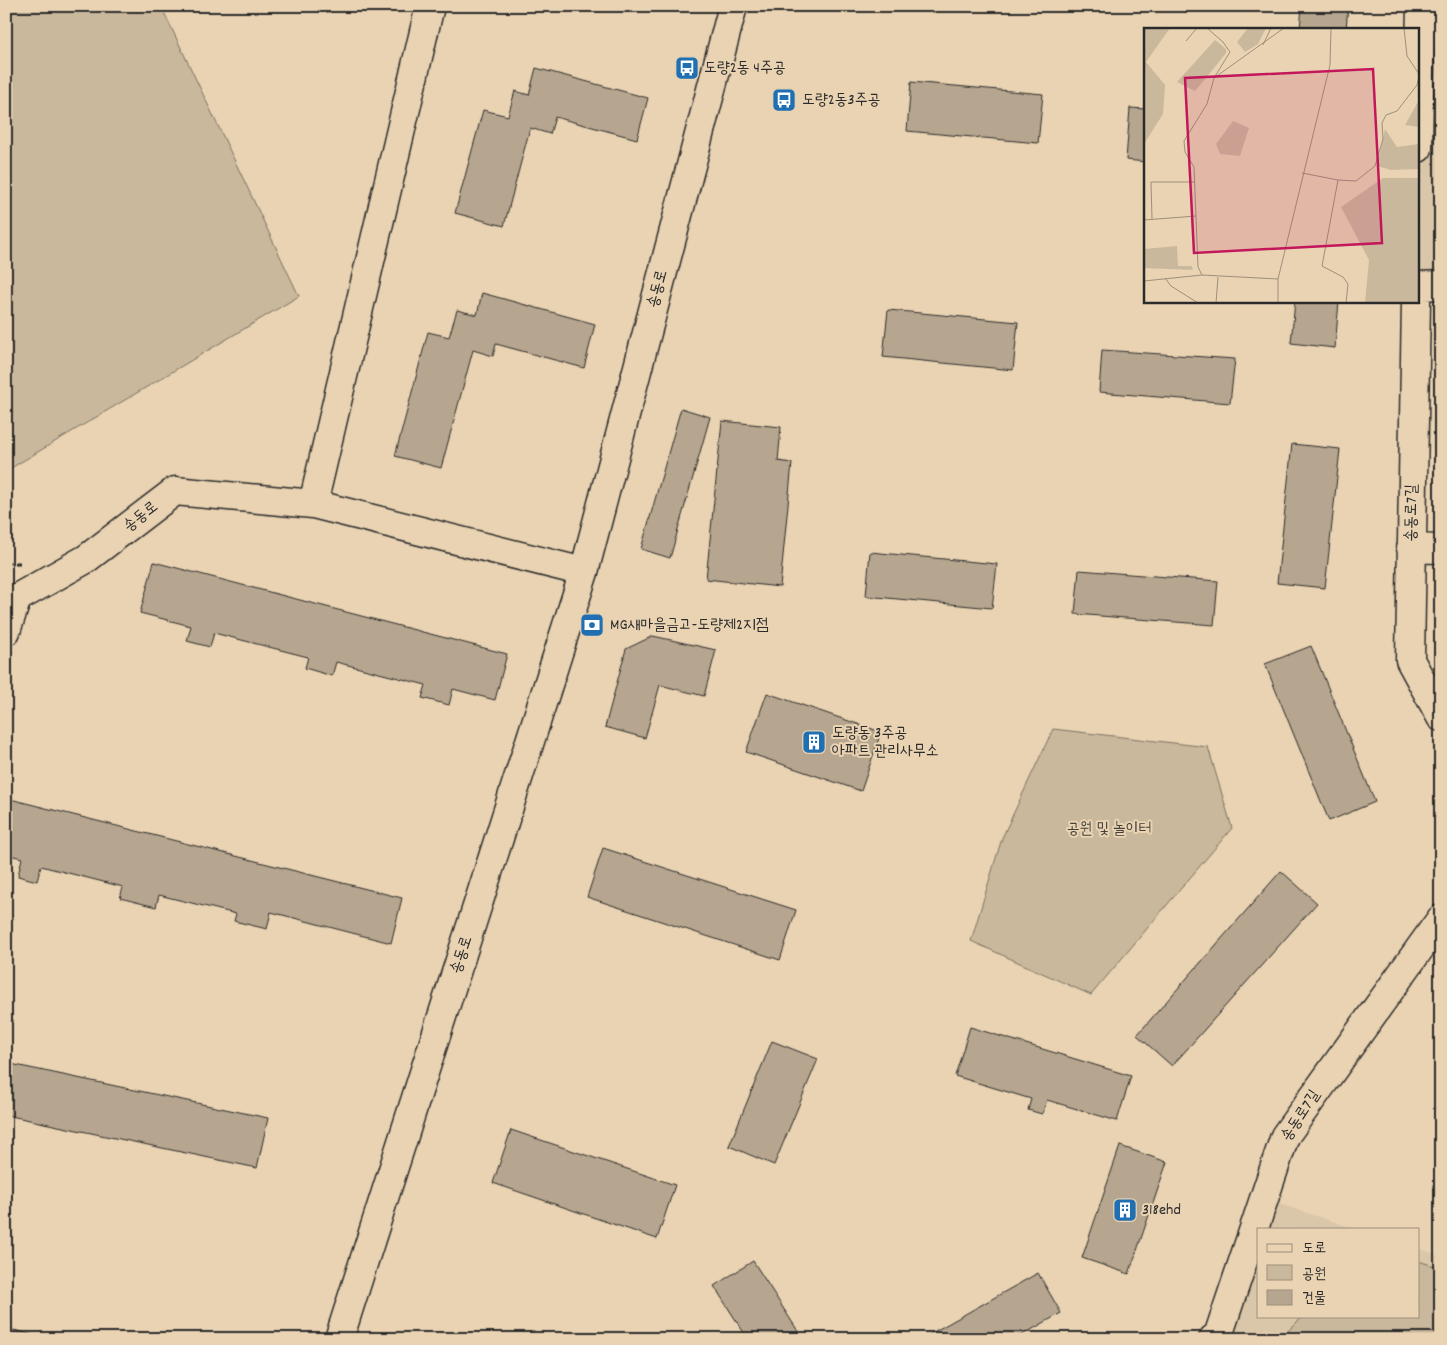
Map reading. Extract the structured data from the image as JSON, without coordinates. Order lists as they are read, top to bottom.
{
  "streets": {
    "street": ["송동로", "송동로7길"]
  },
  "parks": ["공원 및 놀이터"],
  "places": {
    "bus stop": ["도량2동 4주공", "도량2동3주공"],
    "bank": ["MG새마을금고-도량제2지점"],
    "building": ["도량동 3주공 아파트 관리사무소", "318ehd"]
  },
  "legend": ["도로", "공원", "건물"]
}
